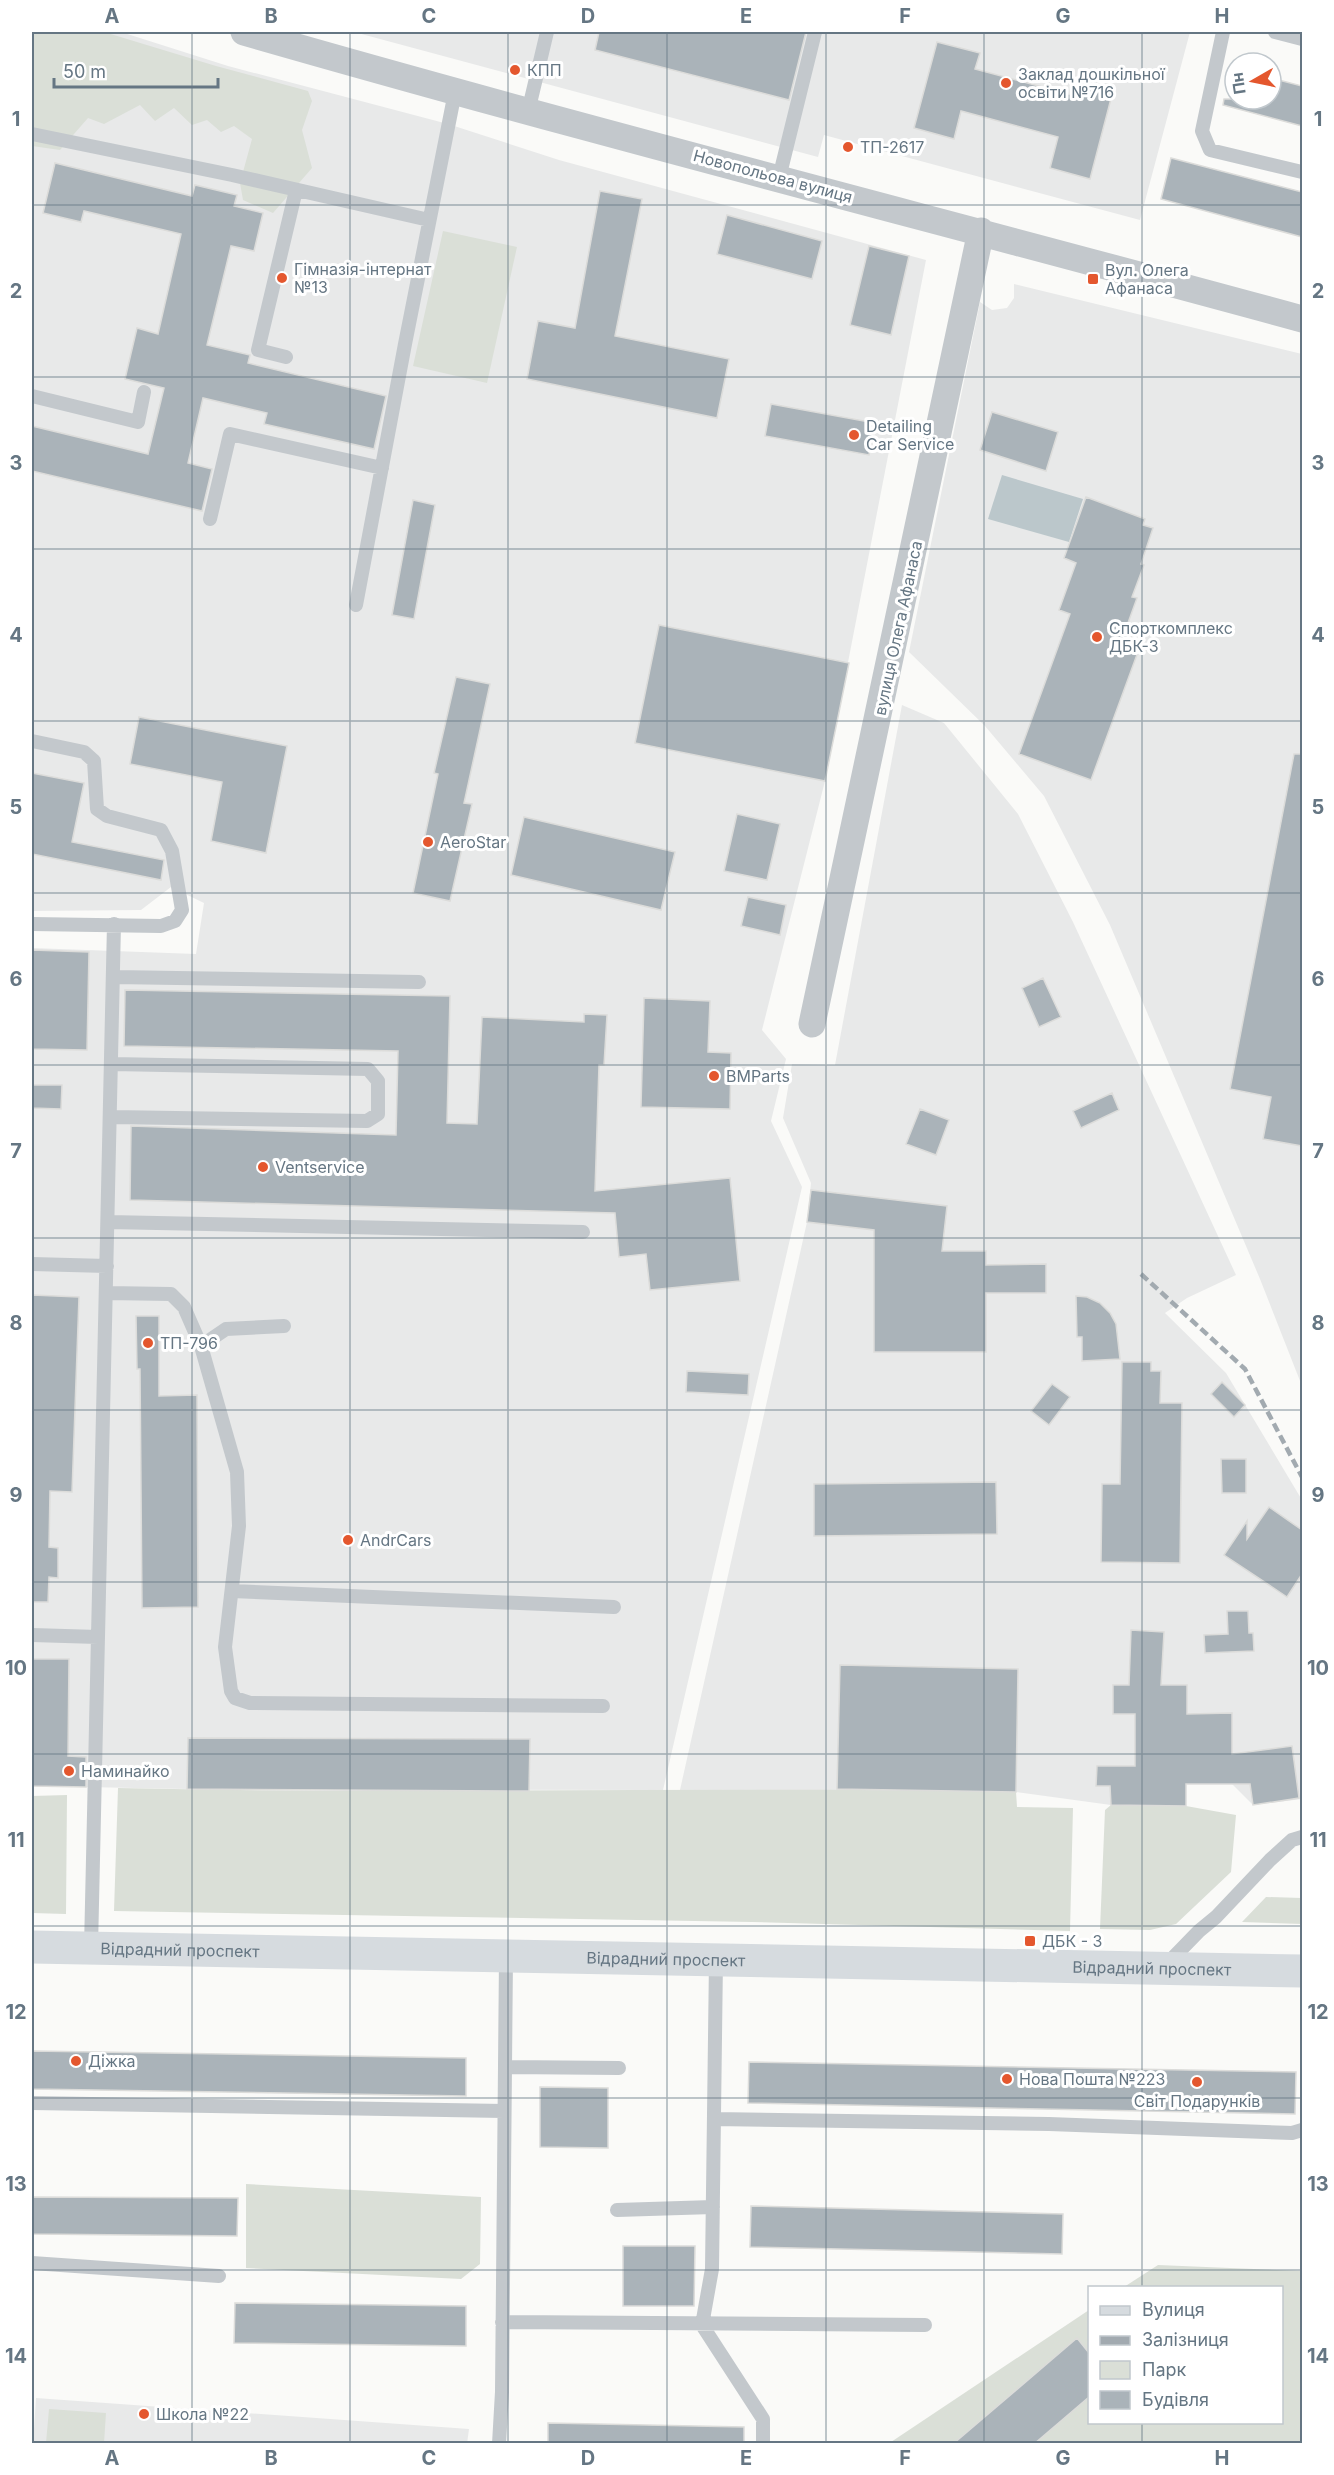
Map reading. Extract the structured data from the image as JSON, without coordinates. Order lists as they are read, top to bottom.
{
  "streets": {
    "main road": ["Відрадний проспект"],
    "street": ["Новопольова вулиця", "вулиця Олега Афанаса"]
  },
  "crossings": [
    ["Новопольова вулиця", "вулиця Олега Афанаса"]
  ],
  "places": {
    "other": [
      "КПП",
      "Заклад дошкільної освіти №716",
      "ТП-2617",
      "Гімназія-інтернат №13",
      "Detailing Car Service",
      "Спорткомплекс ДБК-3",
      "AeroStar",
      "BMParts",
      "Ventservice",
      "ТП-796",
      "AndrCars",
      "Наминайко",
      "Діжка",
      "Нова Пошта №223",
      "Світ Подарунків",
      "Школа №22"
    ],
    "transit": ["Вул. Олега Афанаса", "ДБК - 3"]
  },
  "legend": [
    "Вулиця",
    "Залізниця",
    "Парк",
    "Будівля"
  ],
  "scale_bar": "50 m",
  "north": "left",
  "grid": {
    "columns": [
      "A",
      "B",
      "C",
      "D",
      "E",
      "F",
      "G",
      "H"
    ],
    "rows": [
      "1",
      "2",
      "3",
      "4",
      "5",
      "6",
      "7",
      "8",
      "9",
      "10",
      "11",
      "12",
      "13",
      "14"
    ]
  }
}
